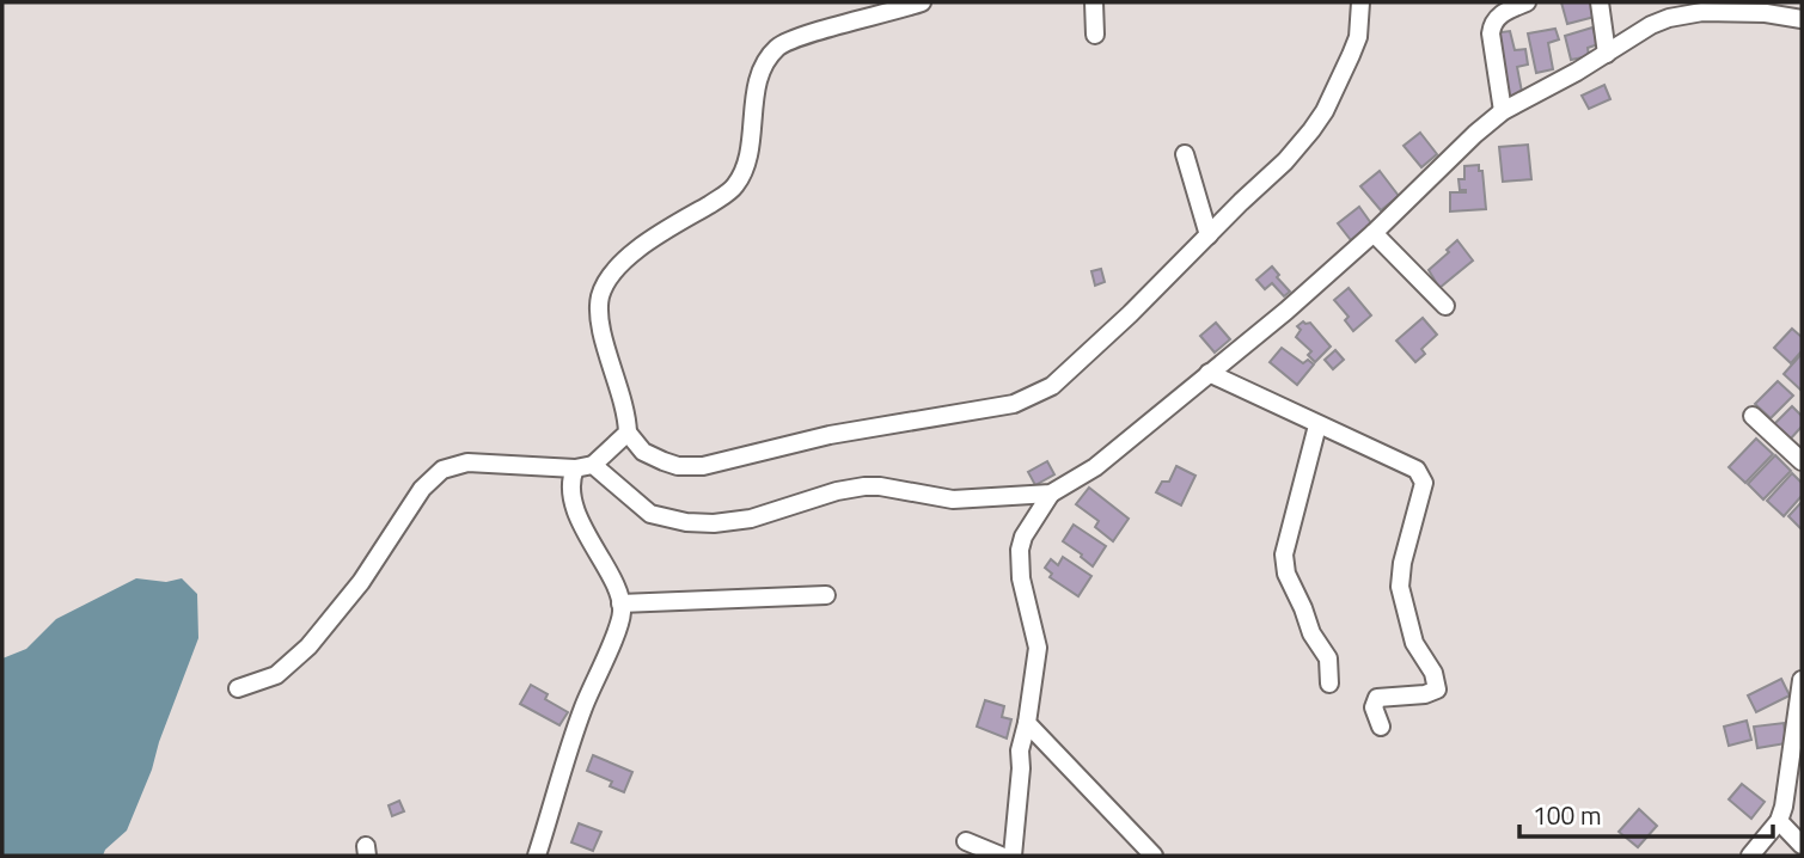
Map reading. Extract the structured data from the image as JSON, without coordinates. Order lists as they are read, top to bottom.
{
  "scale_bar": "100 m"
}
